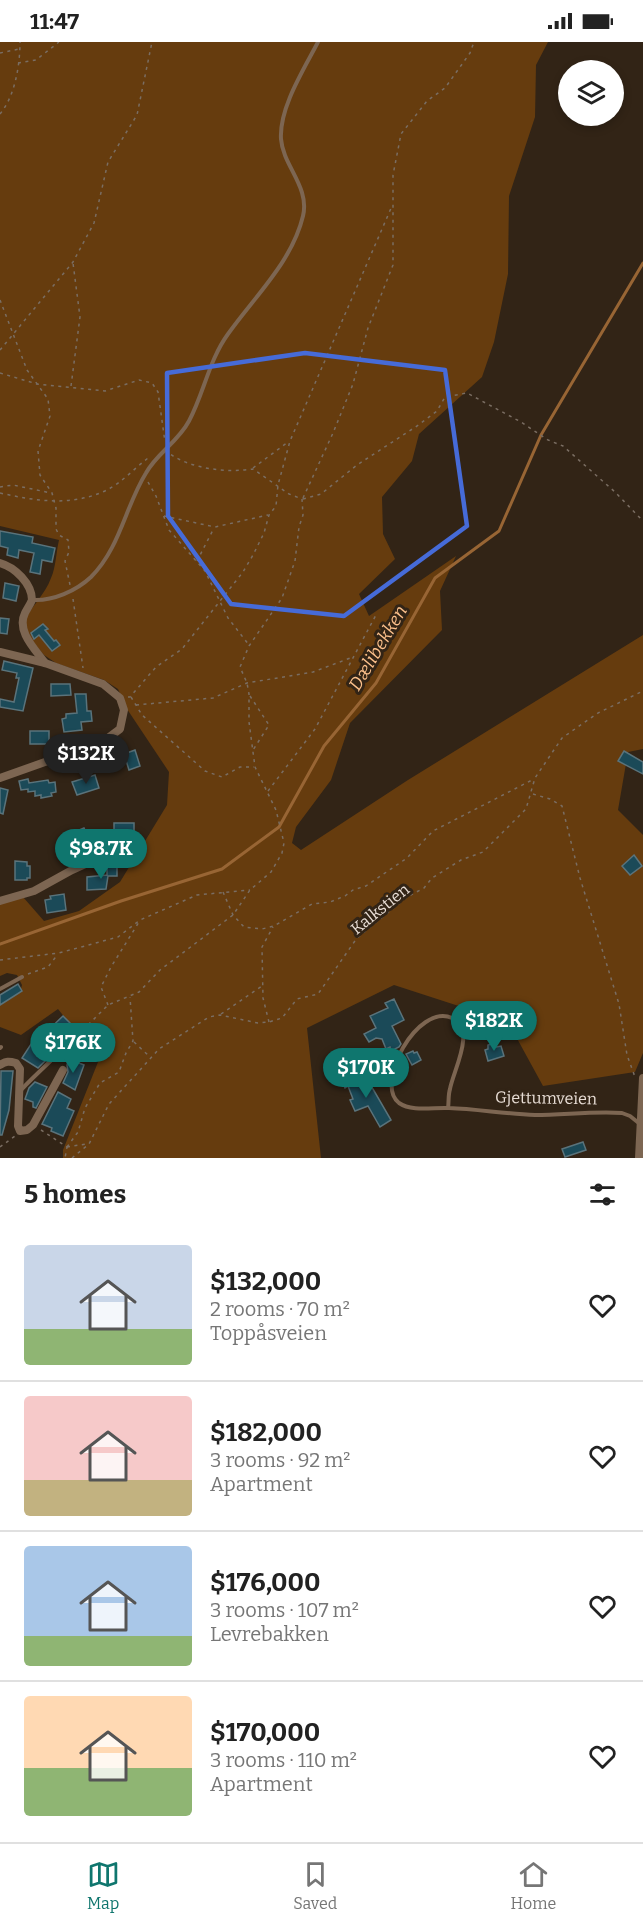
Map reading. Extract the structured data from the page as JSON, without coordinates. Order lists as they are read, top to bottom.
{
  "streets": {
    "lane": ["Gjettumveien"],
    "path": ["Kalkstien"]
  },
  "water": ["Dælibekken"],
  "page": {
    "status": "11:47",
    "price": [
      "$132K",
      "$98.7K",
      "$182K",
      "$176K",
      "$170K"
    ],
    "heading": "5 homes",
    "list": [
      {
        "name": "$132,000",
        "note": "2 rooms · 70 m² · Toppåsveien"
      },
      {
        "name": "$182,000",
        "note": "3 rooms · 92 m² · Apartment"
      },
      {
        "name": "$176,000",
        "note": "3 rooms · 107 m² · Levrebakken"
      },
      {
        "name": "$170,000",
        "note": "3 rooms · 110 m² · Apartment"
      }
    ],
    "tabs": ["Map", "Saved", "Home"]
  }
}
